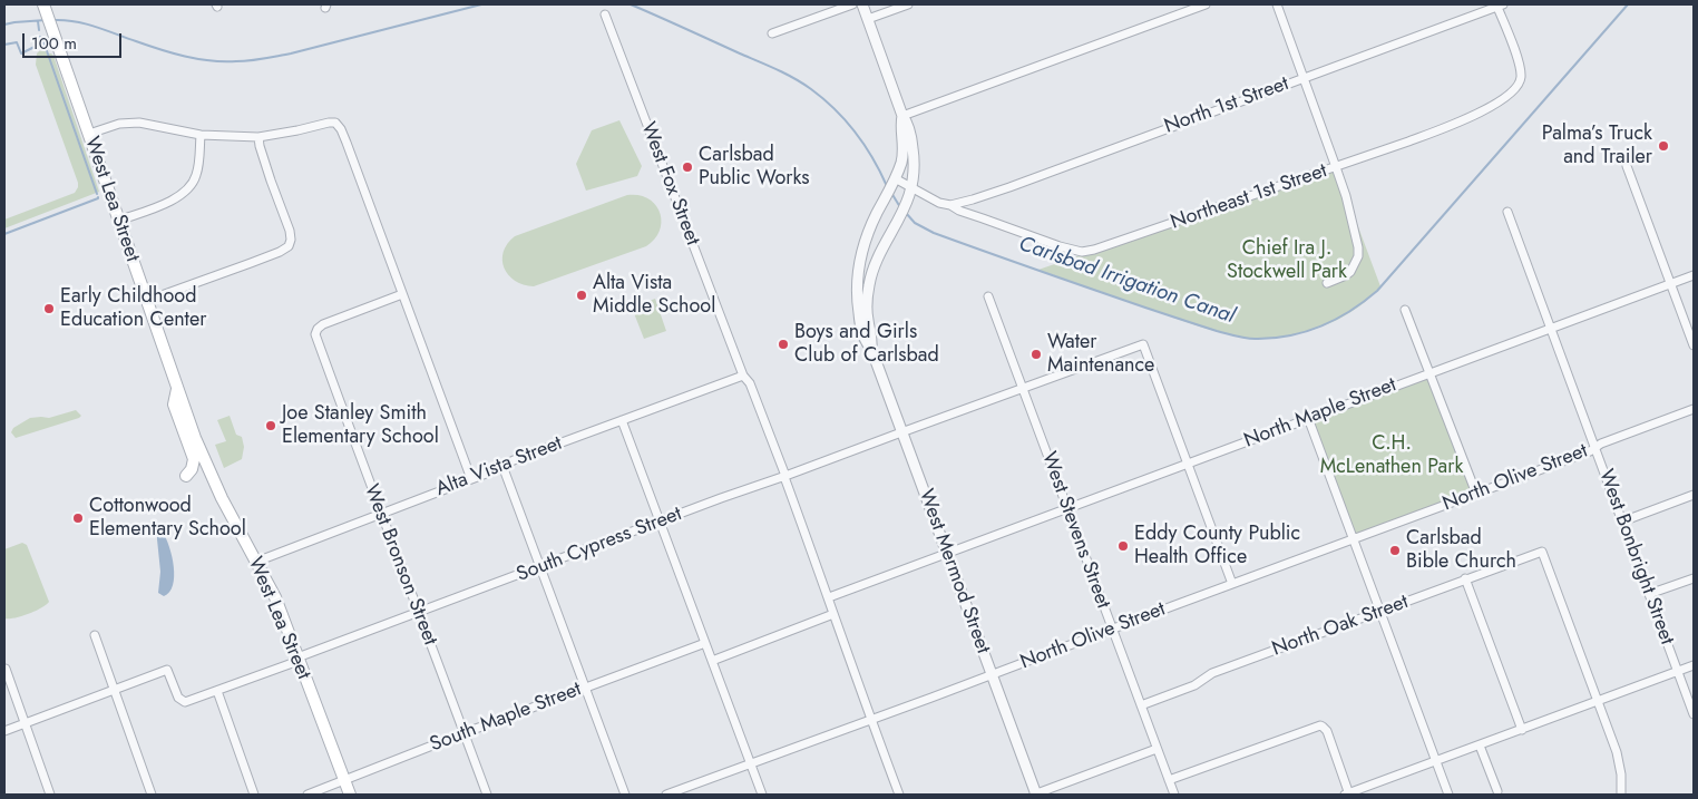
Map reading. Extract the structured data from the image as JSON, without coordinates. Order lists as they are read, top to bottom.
{
  "streets": {
    "main road": ["West Lea Street"],
    "street": [
      "North 1st Street",
      "West Fox Street",
      "Northeast 1st Street",
      "North Maple Street",
      "Alta Vista Street",
      "North Olive Street",
      "West Stevens Street",
      "South Cypress Street",
      "West Bonbright Street",
      "West Bronson Street",
      "West Mermod Street",
      "North Oak Street",
      "South Maple Street"
    ]
  },
  "crossings": [
    ["North 1st Street", "Northeast 1st Street"],
    ["West Fox Street", "Alta Vista Street"],
    ["West Fox Street", "North Olive Street"],
    ["West Fox Street", "South Cypress Street"],
    ["West Lea Street", "Alta Vista Street"],
    ["West Lea Street", "South Cypress Street"],
    ["West Lea Street", "South Maple Street"],
    ["North Maple Street", "West Stevens Street"],
    ["North Maple Street", "South Cypress Street"],
    ["North Maple Street", "West Bonbright Street"],
    ["North Maple Street", "West Mermod Street"],
    ["Alta Vista Street", "West Bronson Street"],
    ["North Olive Street", "West Stevens Street"],
    ["North Olive Street", "West Bonbright Street"],
    ["North Olive Street", "West Mermod Street"],
    ["West Stevens Street", "South Cypress Street"],
    ["West Stevens Street", "North Oak Street"],
    ["South Cypress Street", "West Bronson Street"],
    ["South Cypress Street", "West Mermod Street"],
    ["West Bronson Street", "South Maple Street"]
  ],
  "water": ["Carlsbad Irrigation Canal"],
  "parks": ["Chief Ira J. Stockwell Park", "C.H. McLenathen Park"],
  "places": [
    "Palma’s Truck and Trailer",
    "Carlsbad Public Works",
    "Alta Vista Middle School",
    "Early Childhood Education Center",
    "Boys and Girls Club of Carlsbad",
    "Water Maintenance",
    "Joe Stanley Smith Elementary School",
    "Cottonwood Elementary School",
    "Eddy County Public Health Office",
    "Carlsbad Bible Church"
  ],
  "scale_bar": "100 m"
}
